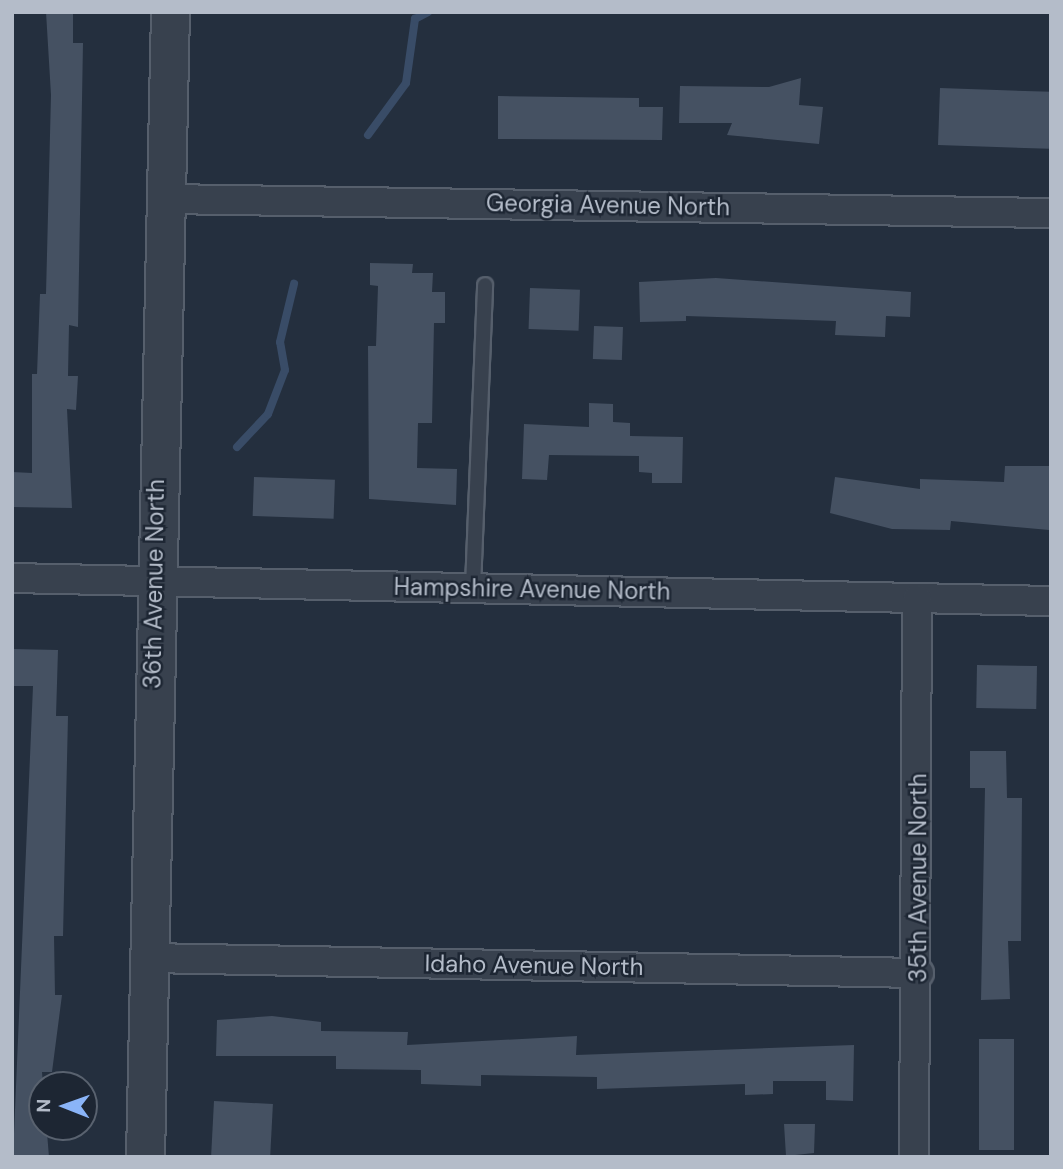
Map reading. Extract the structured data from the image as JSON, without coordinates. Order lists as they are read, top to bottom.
{
  "streets": {
    "street": [
      "Georgia Avenue North",
      "36th Avenue North",
      "Hampshire Avenue North",
      "35th Avenue North",
      "Idaho Avenue North"
    ]
  },
  "crossings": [
    ["Georgia Avenue North", "36th Avenue North"],
    ["36th Avenue North", "Hampshire Avenue North"],
    ["36th Avenue North", "Idaho Avenue North"],
    ["Hampshire Avenue North", "35th Avenue North"],
    ["35th Avenue North", "Idaho Avenue North"]
  ],
  "north": "left"
}
